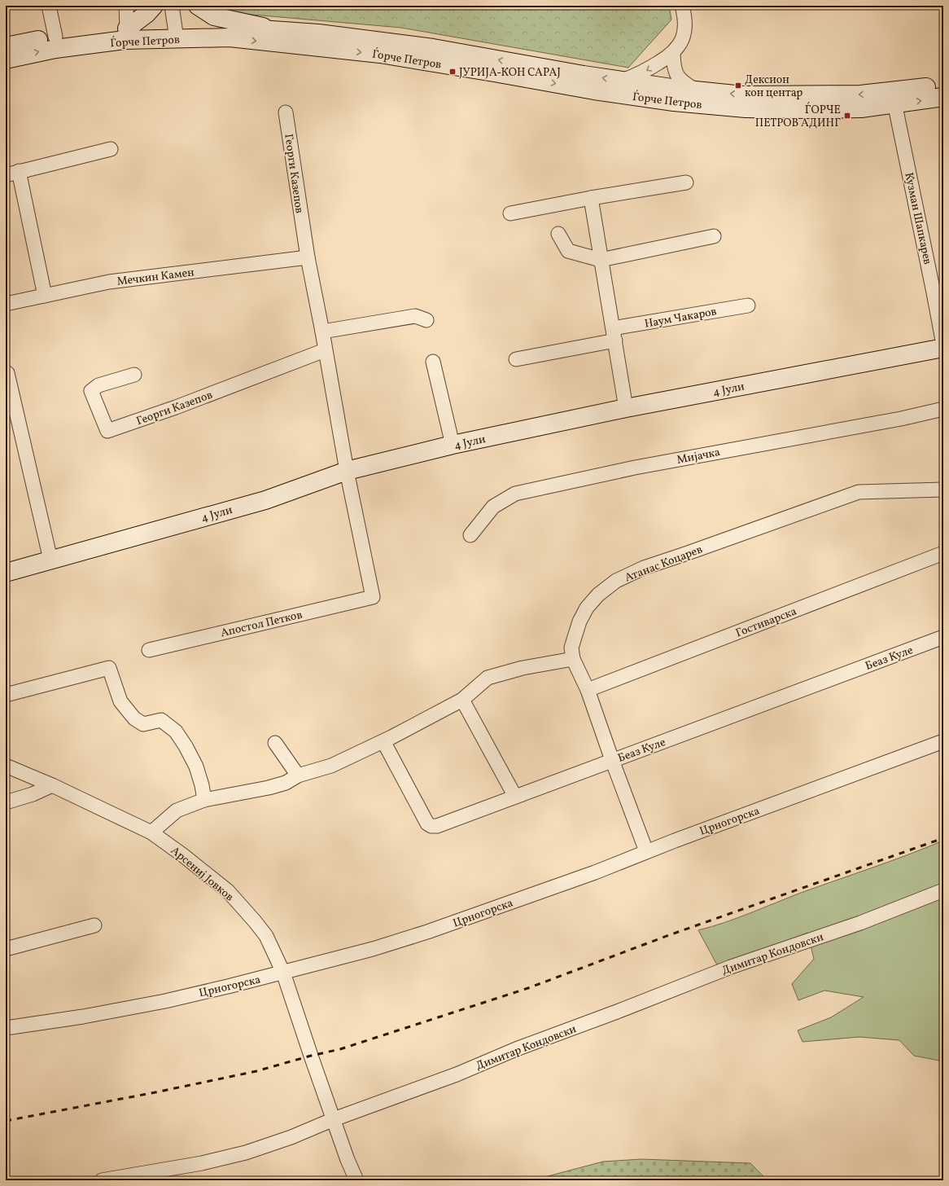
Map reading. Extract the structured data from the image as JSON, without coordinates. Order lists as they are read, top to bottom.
{
  "streets": {
    "street": [
      "Ѓорче Петров",
      "Георги Казепов",
      "Кузман Шапкарев",
      "Мечкин Камен",
      "Наум Чакаров",
      "4 Јули",
      "Мијачка",
      "Атанас Коцарев",
      "Гостиварска",
      "Апостол Петков",
      "Беаз Куле",
      "Црногорска",
      "Арсениј Јовков",
      "Димитар Кондовски"
    ]
  },
  "crossings": [
    ["Ѓорче Петров", "Кузман Шапкарев"],
    ["Георги Казепов", "Мечкин Камен"],
    ["Георги Казепов", "4 Јули"],
    ["Георги Казепов", "Апостол Петков"],
    ["Атанас Коцарев", "Гостиварска"],
    ["Атанас Коцарев", "Беаз Куле"],
    ["Атанас Коцарев", "Црногорска"],
    ["Црногорска", "Арсениј Јовков"],
    ["Арсениј Јовков", "Димитар Кондовски"]
  ],
  "places": {
    "transit": ["ЈУРИЈА-КОН САРАЈ", "Дексион кон центар", "ЃОРЧЕ ПЕТРОВ АДИНГ"]
  }
}
